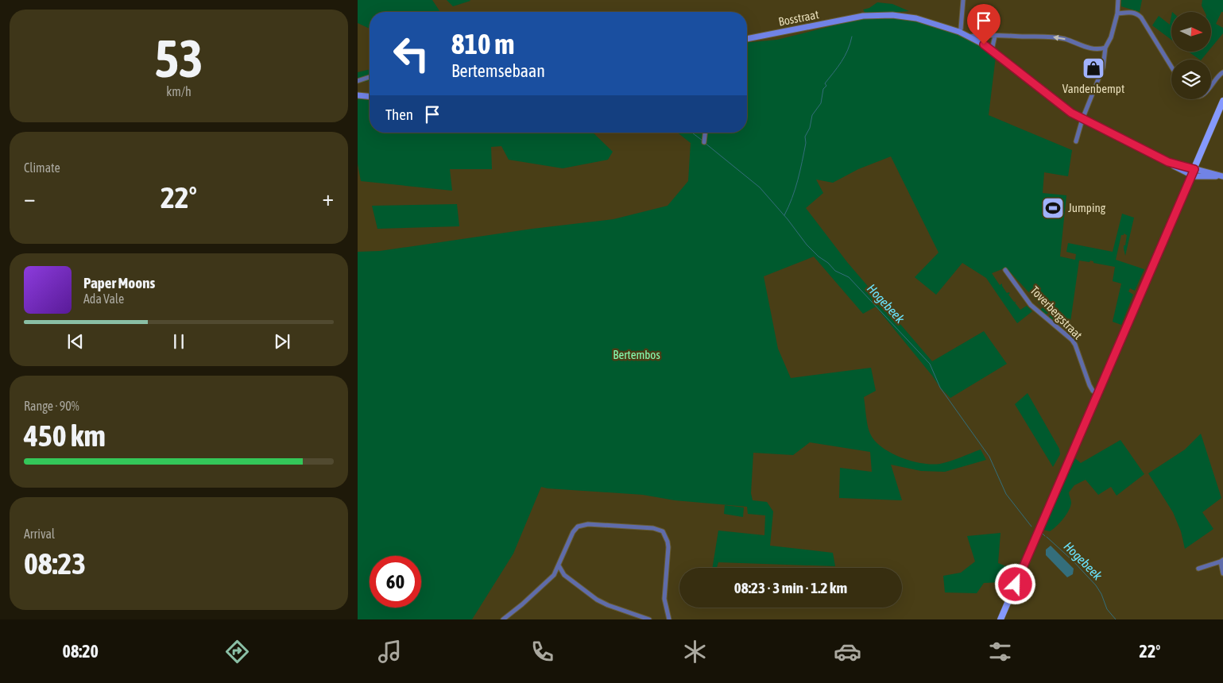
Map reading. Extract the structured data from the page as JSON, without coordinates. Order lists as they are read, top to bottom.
{
  "streets": {
    "street": ["Bosstraat", "Toverbergstraat"]
  },
  "water": ["Hogebeek"],
  "parks": ["Bertembos"],
  "places": {
    "shop": ["Vandenbempt"],
    "sports": ["Jumping"]
  },
  "north": "right",
  "page": {
    "tile": [
      ["53", "km/h"],
      "Climate",
      ["Range · 90%", "450 km"],
      ["Arrival", "08:23"]
    ],
    "turn": ["810 m", "Bertemsebaan"],
    "then": "Then",
    "heat": ["−", "22°", "+"],
    "song": ["Paper Moons", "Ada Vale"],
    "limit": "60",
    "trip": "08:23 · 3 min · 1.2 km",
    "tabs": ["08:20", "22°"]
  }
}
